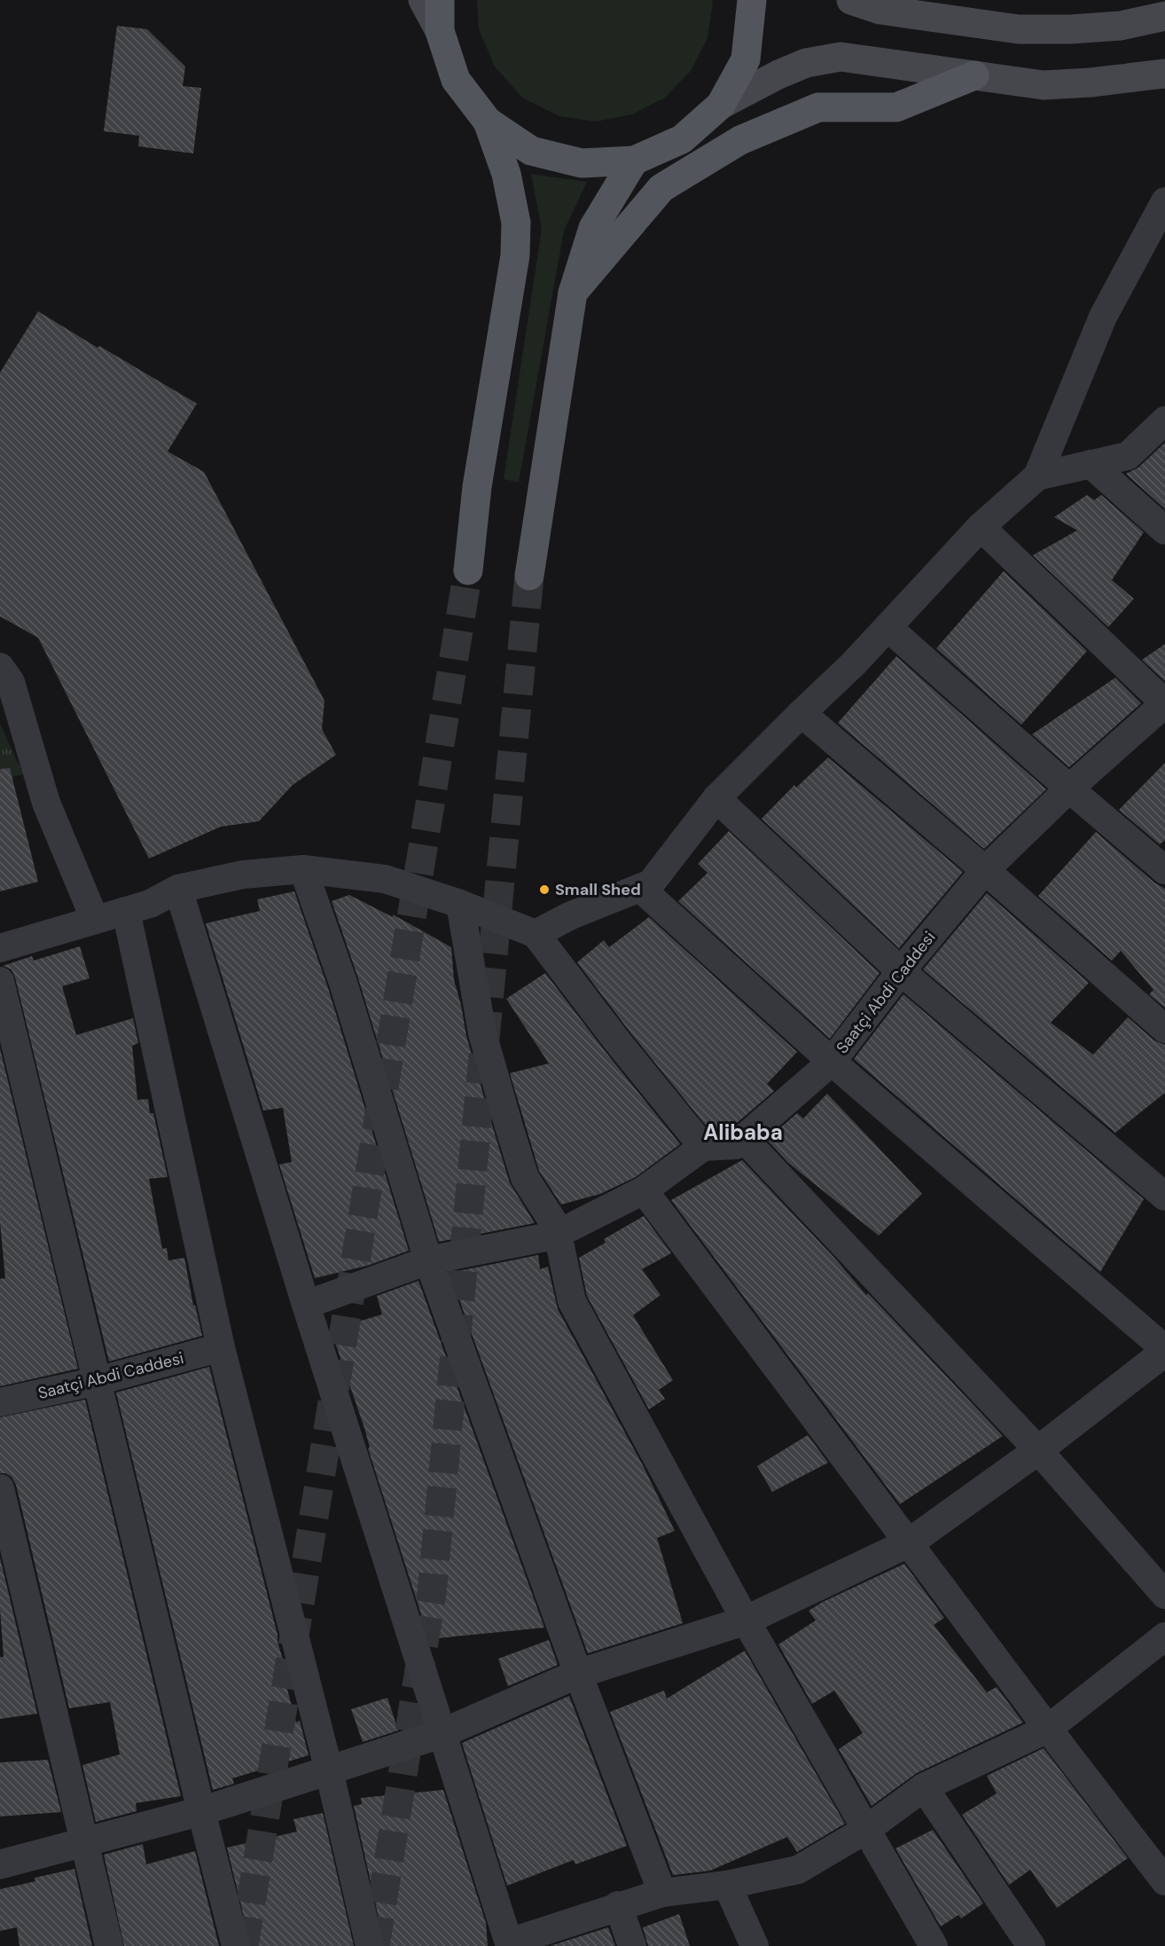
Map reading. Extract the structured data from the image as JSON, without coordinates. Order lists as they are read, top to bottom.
{
  "streets": {
    "street": ["Saatçi Abdi Caddesi"]
  },
  "districts": ["Alibaba"],
  "places": ["Small Shed"]
}
